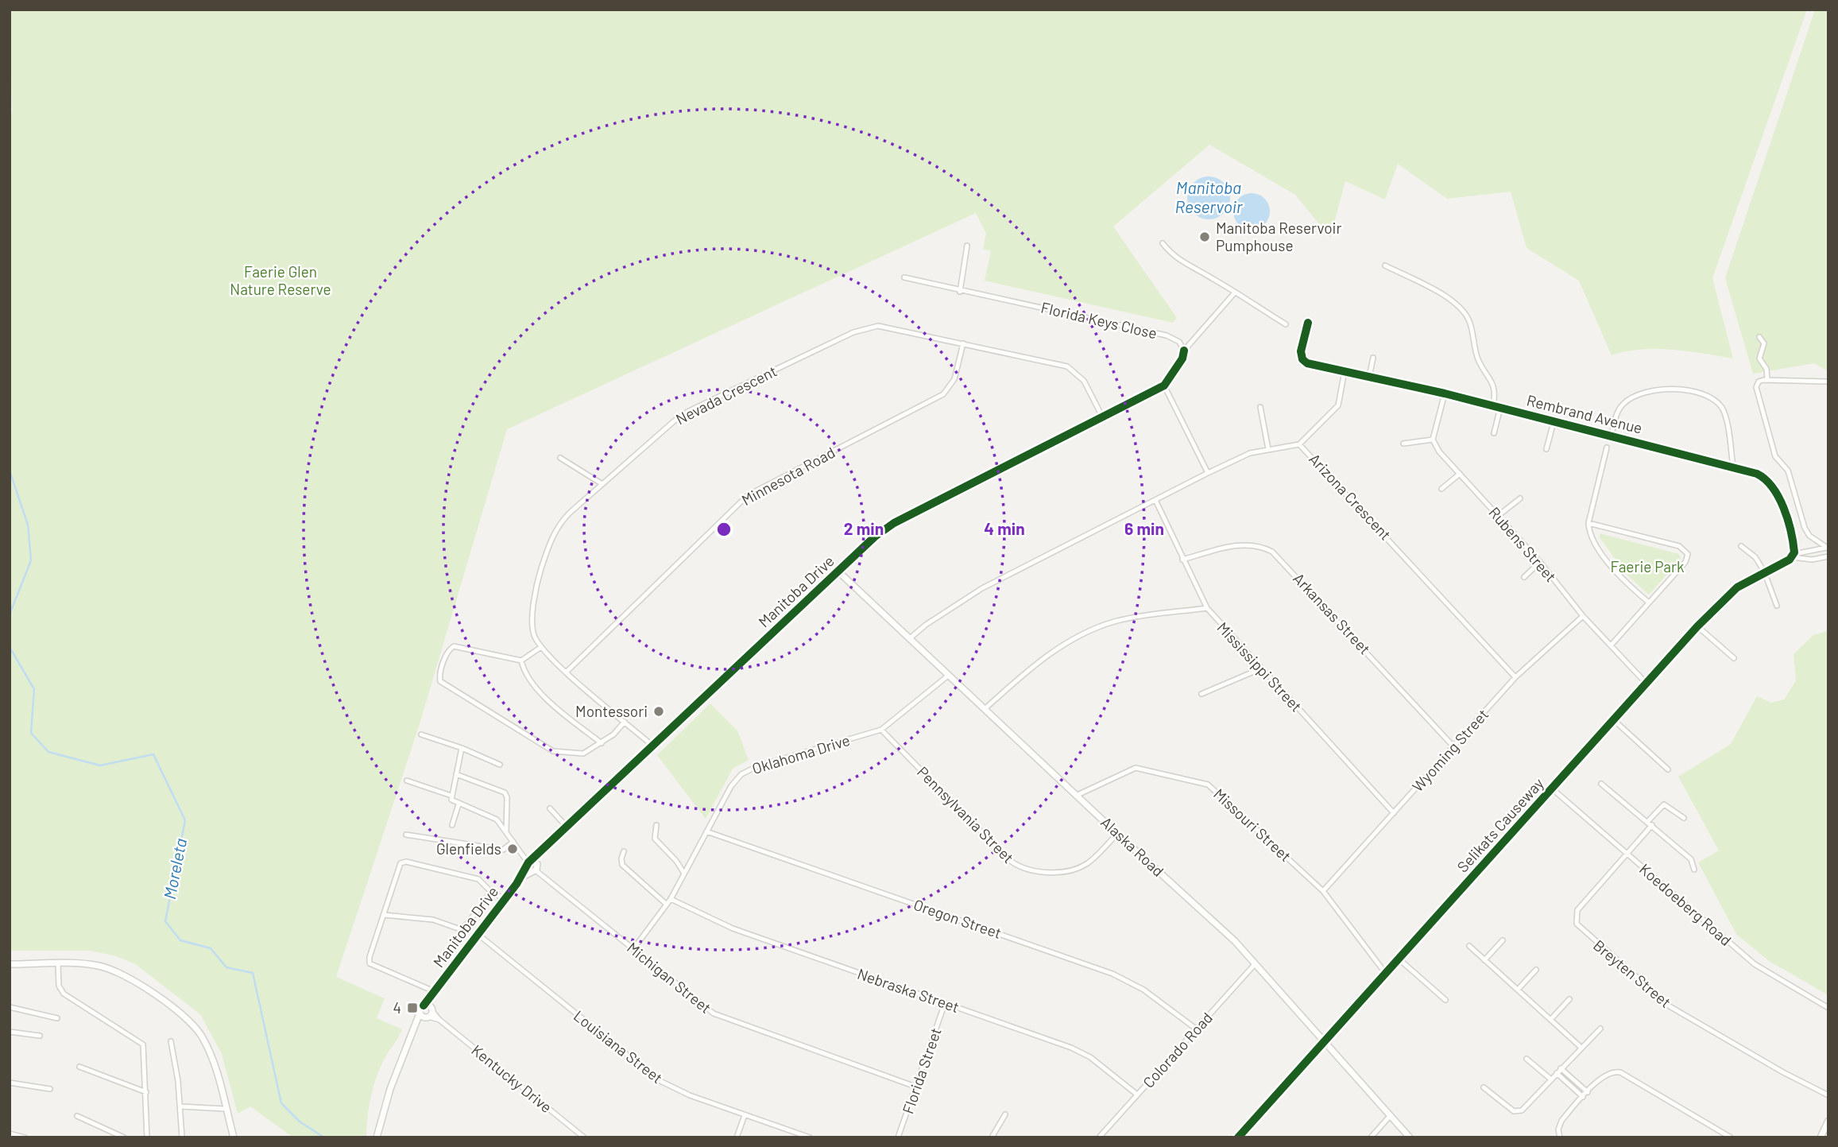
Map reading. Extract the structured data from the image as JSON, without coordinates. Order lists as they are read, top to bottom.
{
  "streets": {
    "street": [
      "Florida Keys Close",
      "Nevada Crescent",
      "Rembrand Avenue",
      "Minnesota Road",
      "Arizona Crescent",
      "Rubens Street",
      "Manitoba Drive",
      "Arkansas Street",
      "Mississippi Street",
      "Wyoming Street",
      "Oklahoma Drive",
      "Pennsylvania Street",
      "Missouri Street",
      "Selikats Causeway",
      "Alaska Road",
      "Koedoeberg Road",
      "Oregon Street",
      "Breyten Street",
      "Michigan Street",
      "Nebraska Street",
      "Louisiana Street",
      "Colorado Road",
      "Florida Street",
      "Kentucky Drive"
    ]
  },
  "crossings": [
    ["Florida Keys Close", "Manitoba Drive"],
    ["Nevada Crescent", "Minnesota Road"],
    ["Nevada Crescent", "Manitoba Drive"],
    ["Rembrand Avenue", "Selikats Causeway"],
    ["Arizona Crescent", "Mississippi Street"],
    ["Arizona Crescent", "Wyoming Street"],
    ["Arizona Crescent", "Alaska Road"],
    ["Rubens Street", "Wyoming Street"],
    ["Rubens Street", "Selikats Causeway"],
    ["Manitoba Drive", "Alaska Road"],
    ["Manitoba Drive", "Michigan Street"],
    ["Manitoba Drive", "Louisiana Street"],
    ["Manitoba Drive", "Kentucky Drive"],
    ["Arkansas Street", "Mississippi Street"],
    ["Arkansas Street", "Wyoming Street"],
    ["Mississippi Street", "Wyoming Street"],
    ["Wyoming Street", "Missouri Street"],
    ["Oklahoma Drive", "Pennsylvania Street"],
    ["Oklahoma Drive", "Alaska Road"],
    ["Oklahoma Drive", "Oregon Street"],
    ["Oklahoma Drive", "Michigan Street"],
    ["Oklahoma Drive", "Nebraska Street"],
    ["Pennsylvania Street", "Alaska Road"],
    ["Missouri Street", "Selikats Causeway"],
    ["Missouri Street", "Alaska Road"],
    ["Selikats Causeway", "Alaska Road"],
    ["Selikats Causeway", "Koedoeberg Road"],
    ["Alaska Road", "Colorado Road"],
    ["Koedoeberg Road", "Breyten Street"],
    ["Oregon Street", "Colorado Road"],
    ["Michigan Street", "Florida Street"],
    ["Nebraska Street", "Colorado Road"],
    ["Nebraska Street", "Florida Street"]
  ],
  "water": ["Manitoba Reservoir", "Moreleta"],
  "parks": ["Faerie Glen Nature Reserve", "Faerie Park"],
  "places": {
    "other": ["Manitoba Reservoir Pumphouse", "Montessori", "Glenfields"],
    "transit": ["4"]
  },
  "rings": ["2 min", "4 min", "6 min"]
}
